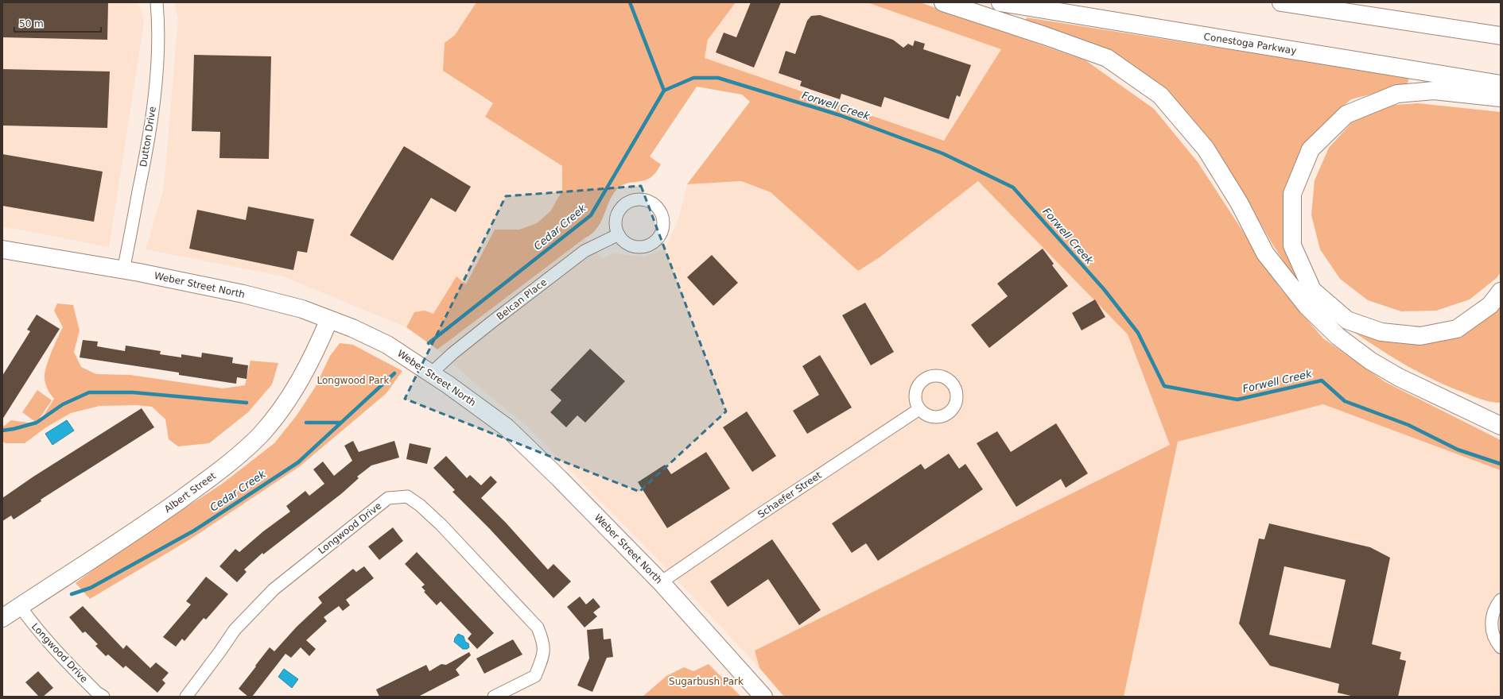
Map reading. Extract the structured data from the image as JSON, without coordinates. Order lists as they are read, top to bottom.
{
  "streets": {
    "main road": ["Conestoga Parkway", "Weber Street North", "Albert Street"],
    "street": [
      "Dutton Drive",
      "Belcan Place",
      "Schaefer Street",
      "Longwood Drive"
    ]
  },
  "crossings": [
    ["Dutton Drive", "Weber Street North"],
    ["Weber Street North", "Belcan Place"],
    ["Weber Street North", "Albert Street"],
    ["Weber Street North", "Schaefer Street"],
    ["Albert Street", "Longwood Drive"]
  ],
  "water": ["Forwell Creek", "Cedar Creek"],
  "parks": ["Longwood Park", "Sugarbush Park"],
  "scale_bar": "50 m"
}
